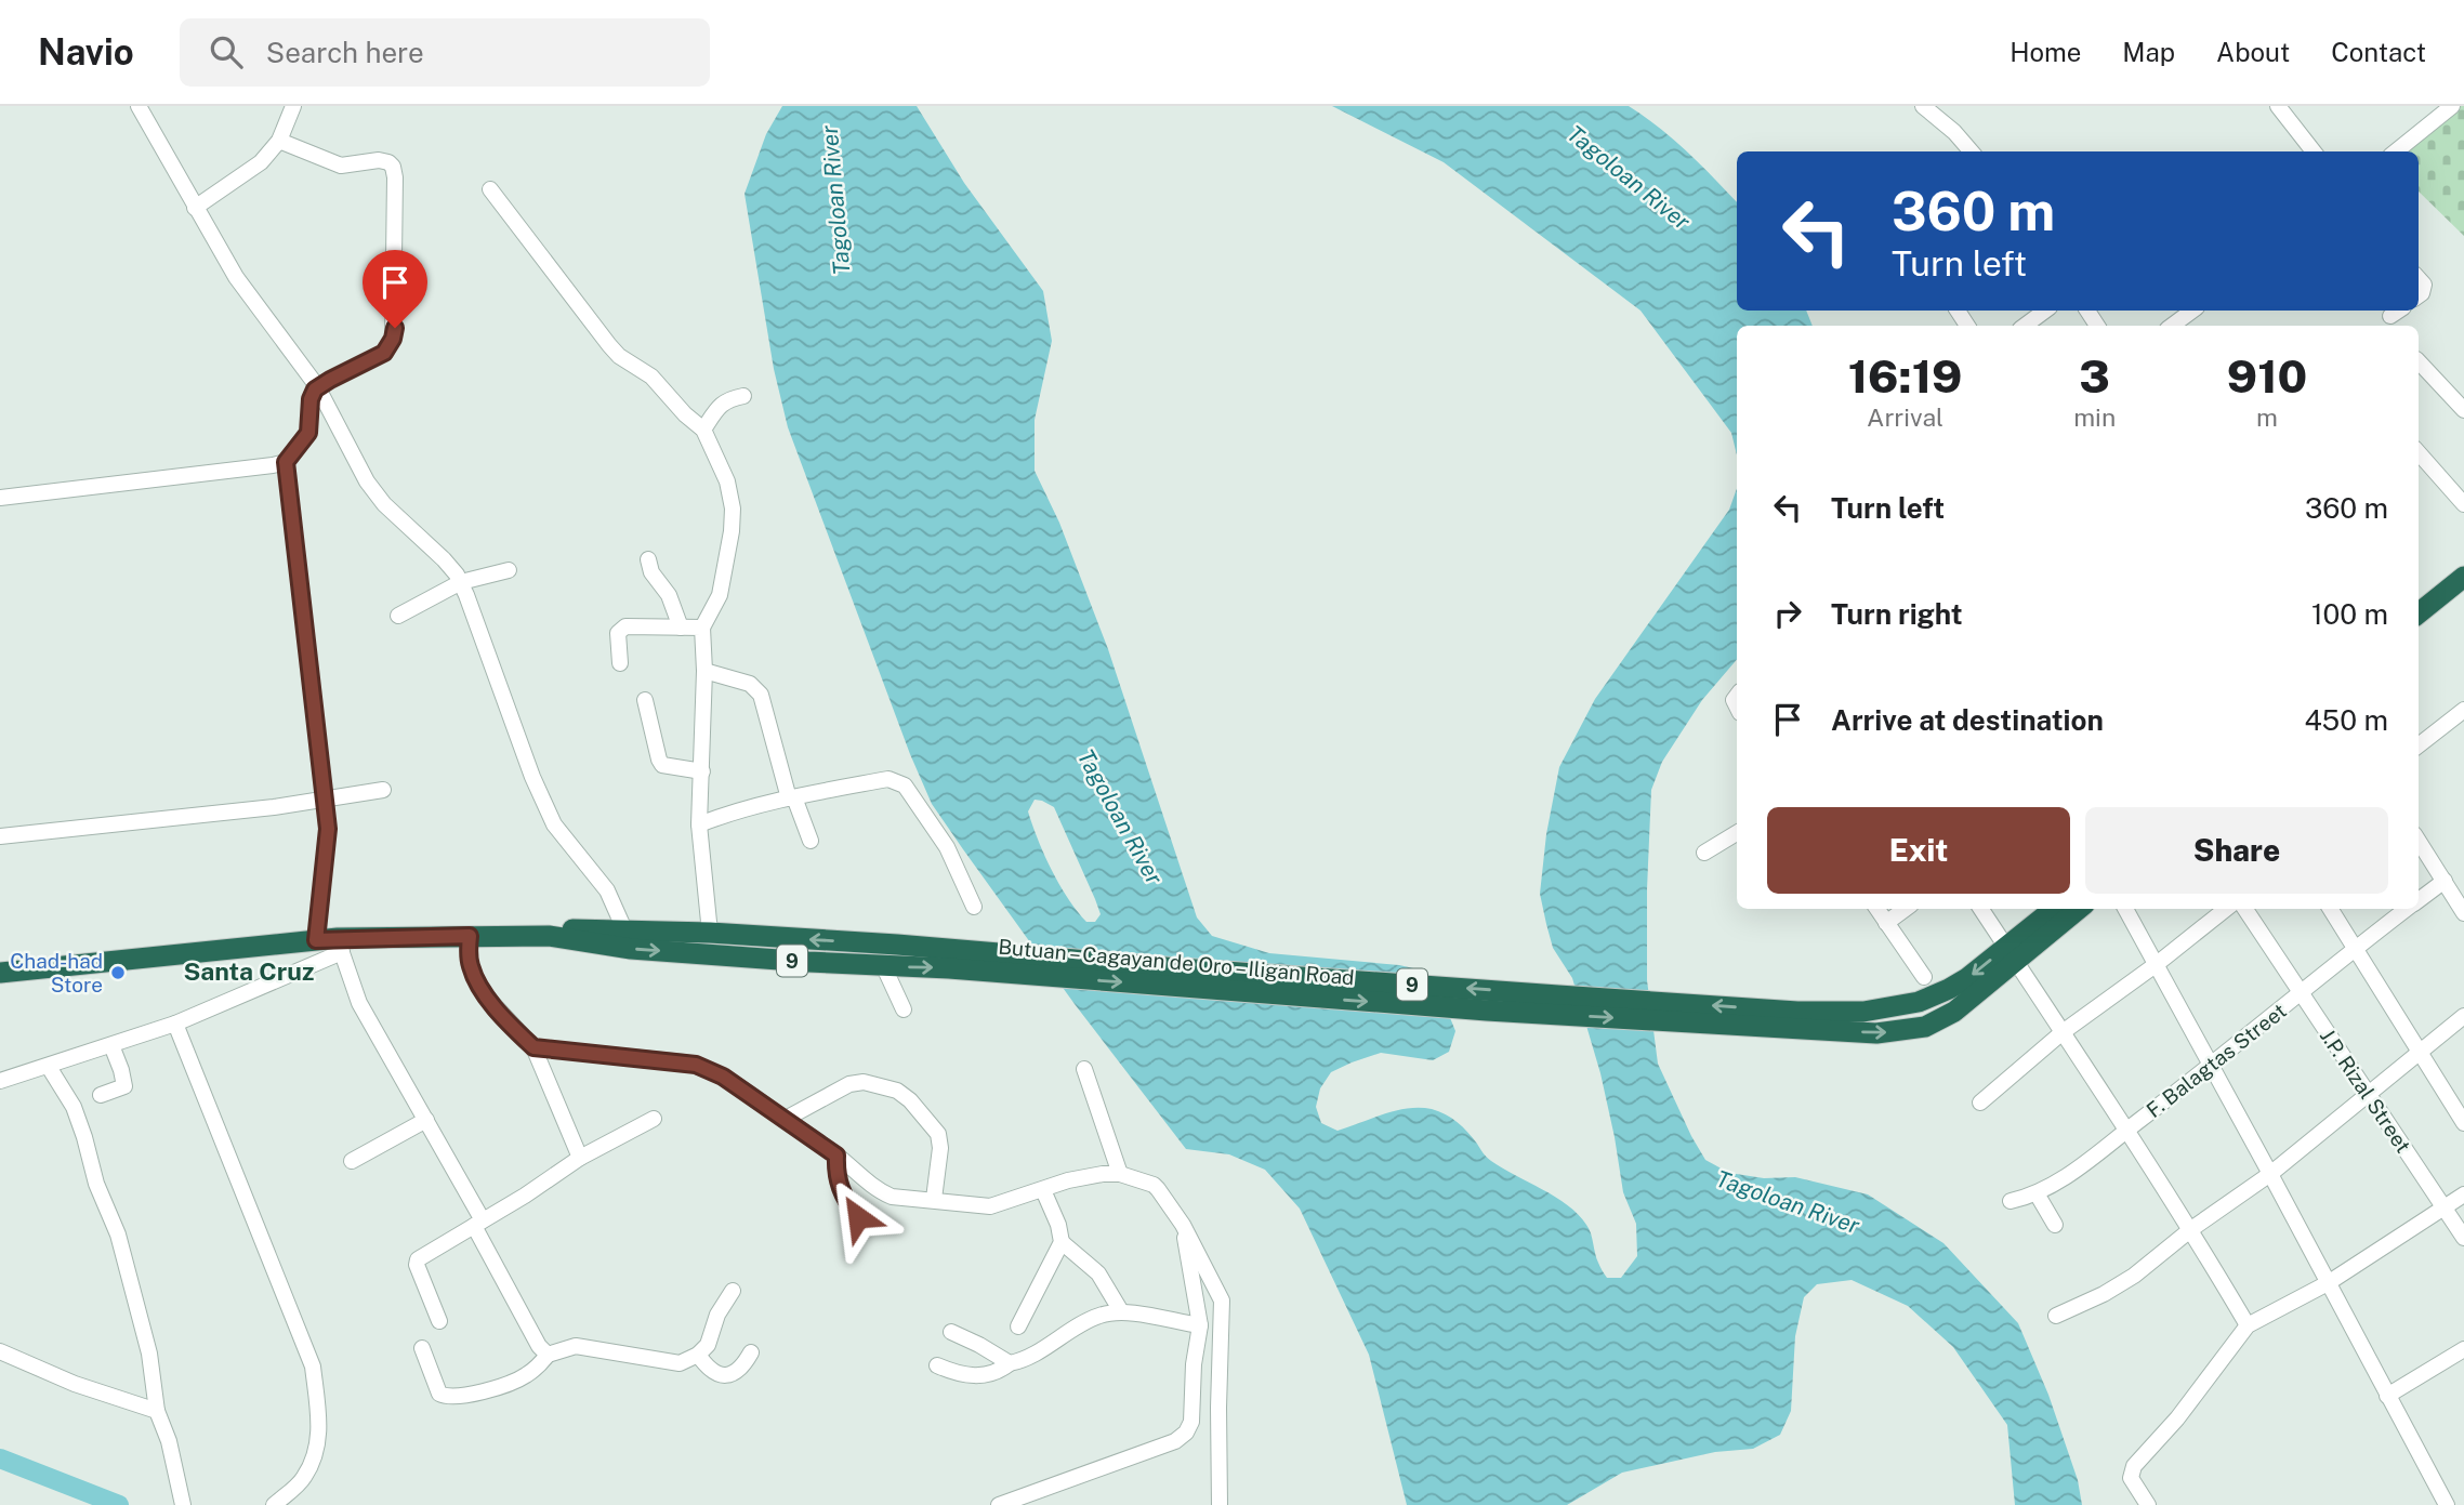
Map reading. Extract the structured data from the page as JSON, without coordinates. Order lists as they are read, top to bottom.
{
  "streets": {
    "highway": ["9", "Butuan – Cagayan de Oro – Iligan Road"],
    "street": ["F. Balagtas Street", "J.P. Rizal Street"]
  },
  "crossings": [
    ["9", "Butuan – Cagayan de Oro – Iligan Road"],
    ["F. Balagtas Street", "J.P. Rizal Street"]
  ],
  "districts": ["Santa Cruz"],
  "water": ["Tagoloan River"],
  "places": ["Chad-had Store"],
  "page": {
    "header": "Navio",
    "search": "Search here",
    "nav": [
      "Home",
      "Map",
      "About",
      "Contact"
    ],
    "turn": ["360 m", "Turn left"],
    "eta": [
      "16:19",
      "Arrival",
      "3",
      "min",
      "910",
      "m"
    ],
    "list": [
      {
        "name": "Turn left",
        "value": "360 m"
      },
      {
        "name": "Turn right",
        "value": "100 m"
      },
      {
        "name": "Arrive at destination",
        "value": "450 m"
      }
    ],
    "buttons": ["Exit", "Share"]
  }
}
